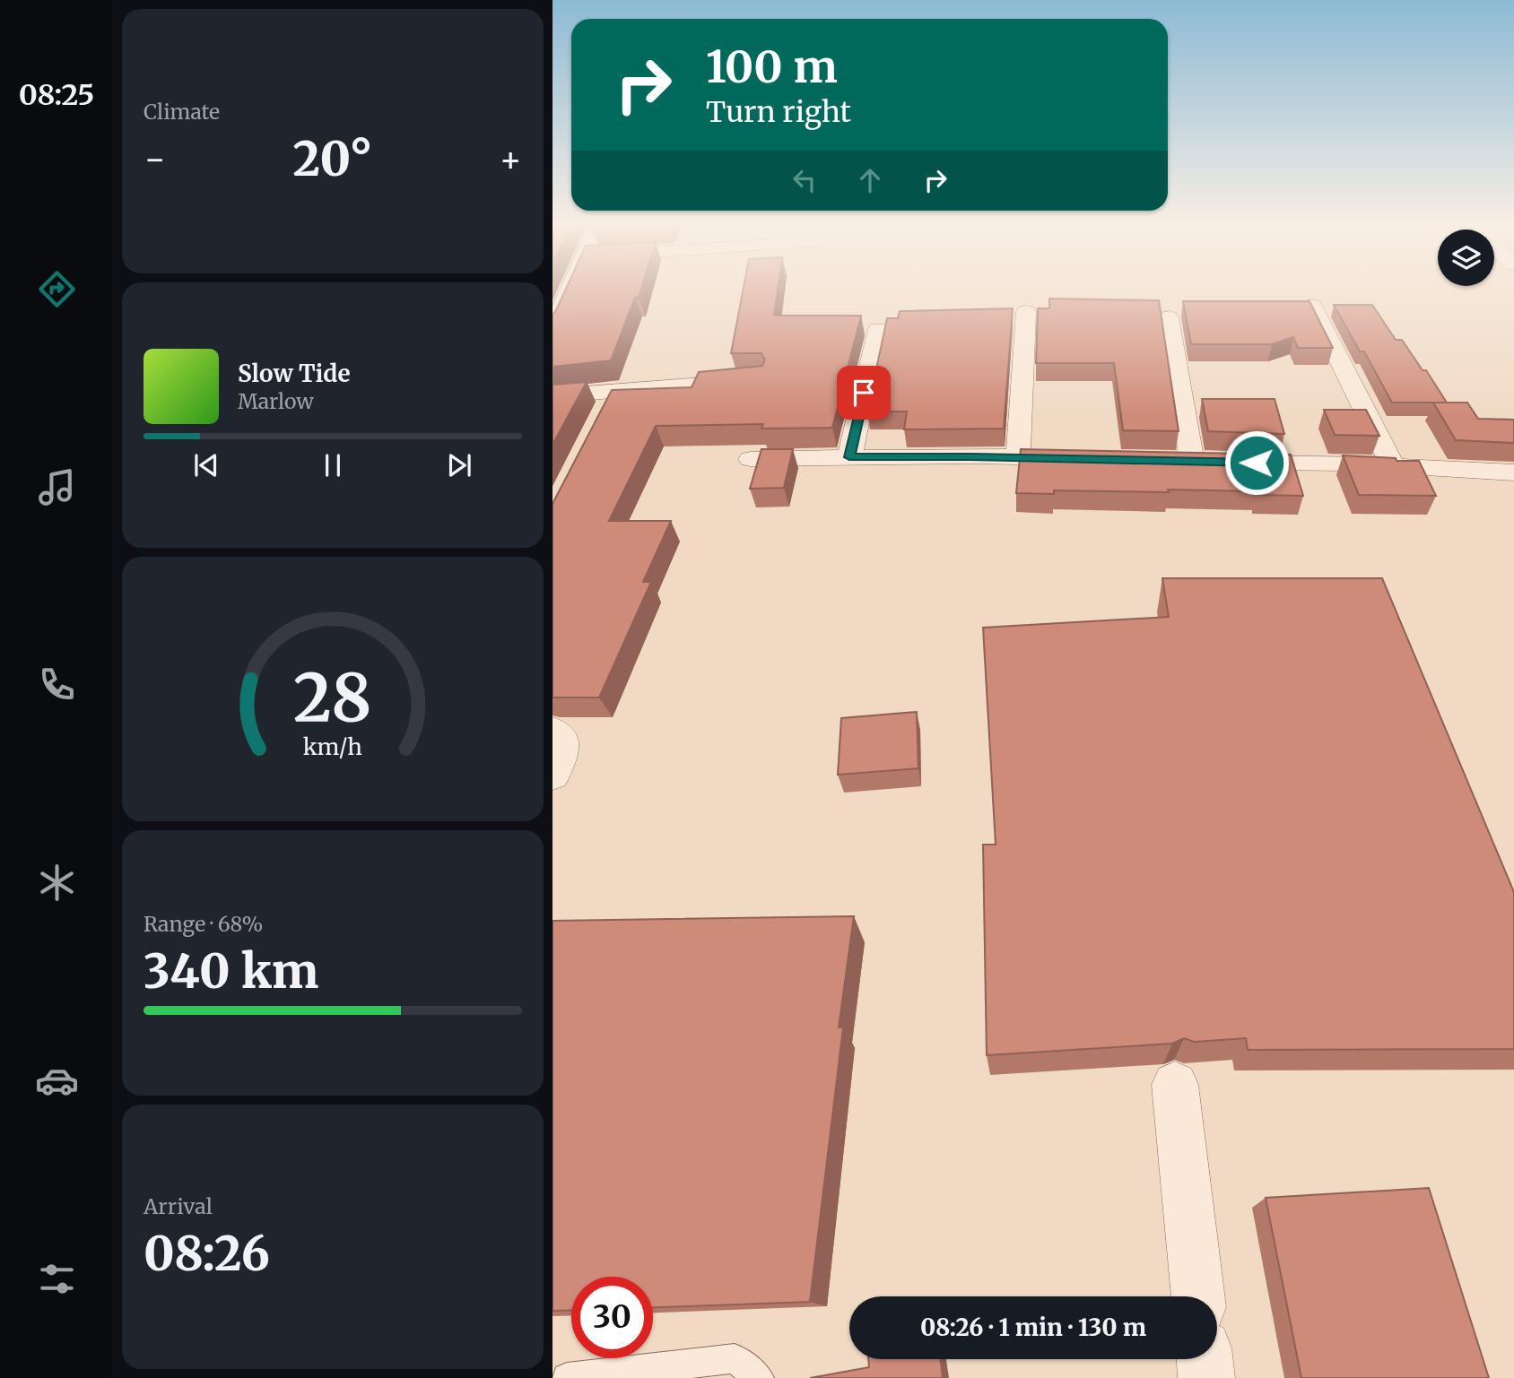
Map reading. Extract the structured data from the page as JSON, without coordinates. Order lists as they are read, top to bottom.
{
  "page": {
    "tabs": "08:25",
    "tile": [
      "Climate",
      ["Range · 68%", "340 km"],
      ["Arrival", "08:26"]
    ],
    "turn": ["100 m", "Turn right"],
    "heat": ["−", "20°", "+"],
    "song": ["Slow Tide", "Marlow"],
    "limit": "30",
    "trip": "08:26 · 1 min · 130 m",
    "gauge": ["28", "km/h"]
  }
}
